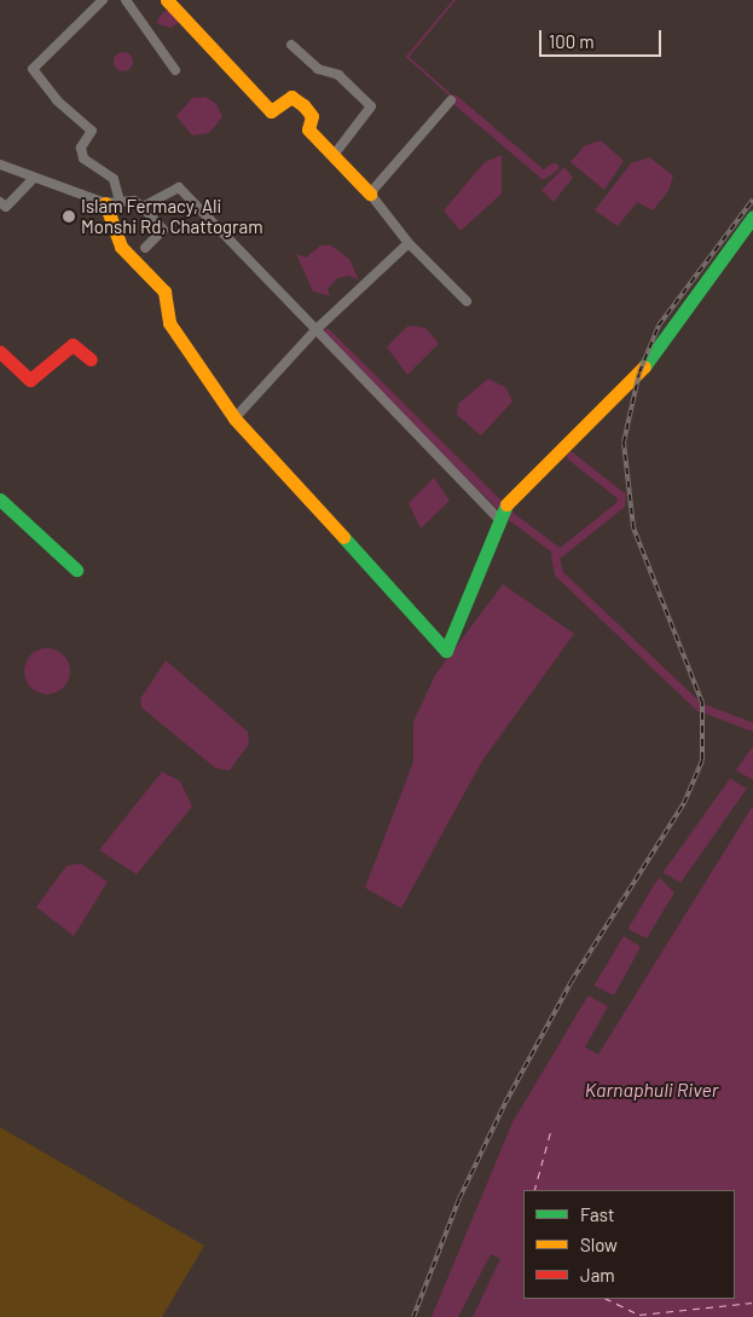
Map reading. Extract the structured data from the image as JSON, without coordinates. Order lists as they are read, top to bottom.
{
  "water": ["Karnaphuli River"],
  "places": ["Islam Fermacy, Ali Monshi Rd, Chattogram"],
  "legend": ["Fast", "Slow", "Jam"],
  "scale_bar": "100 m"
}
